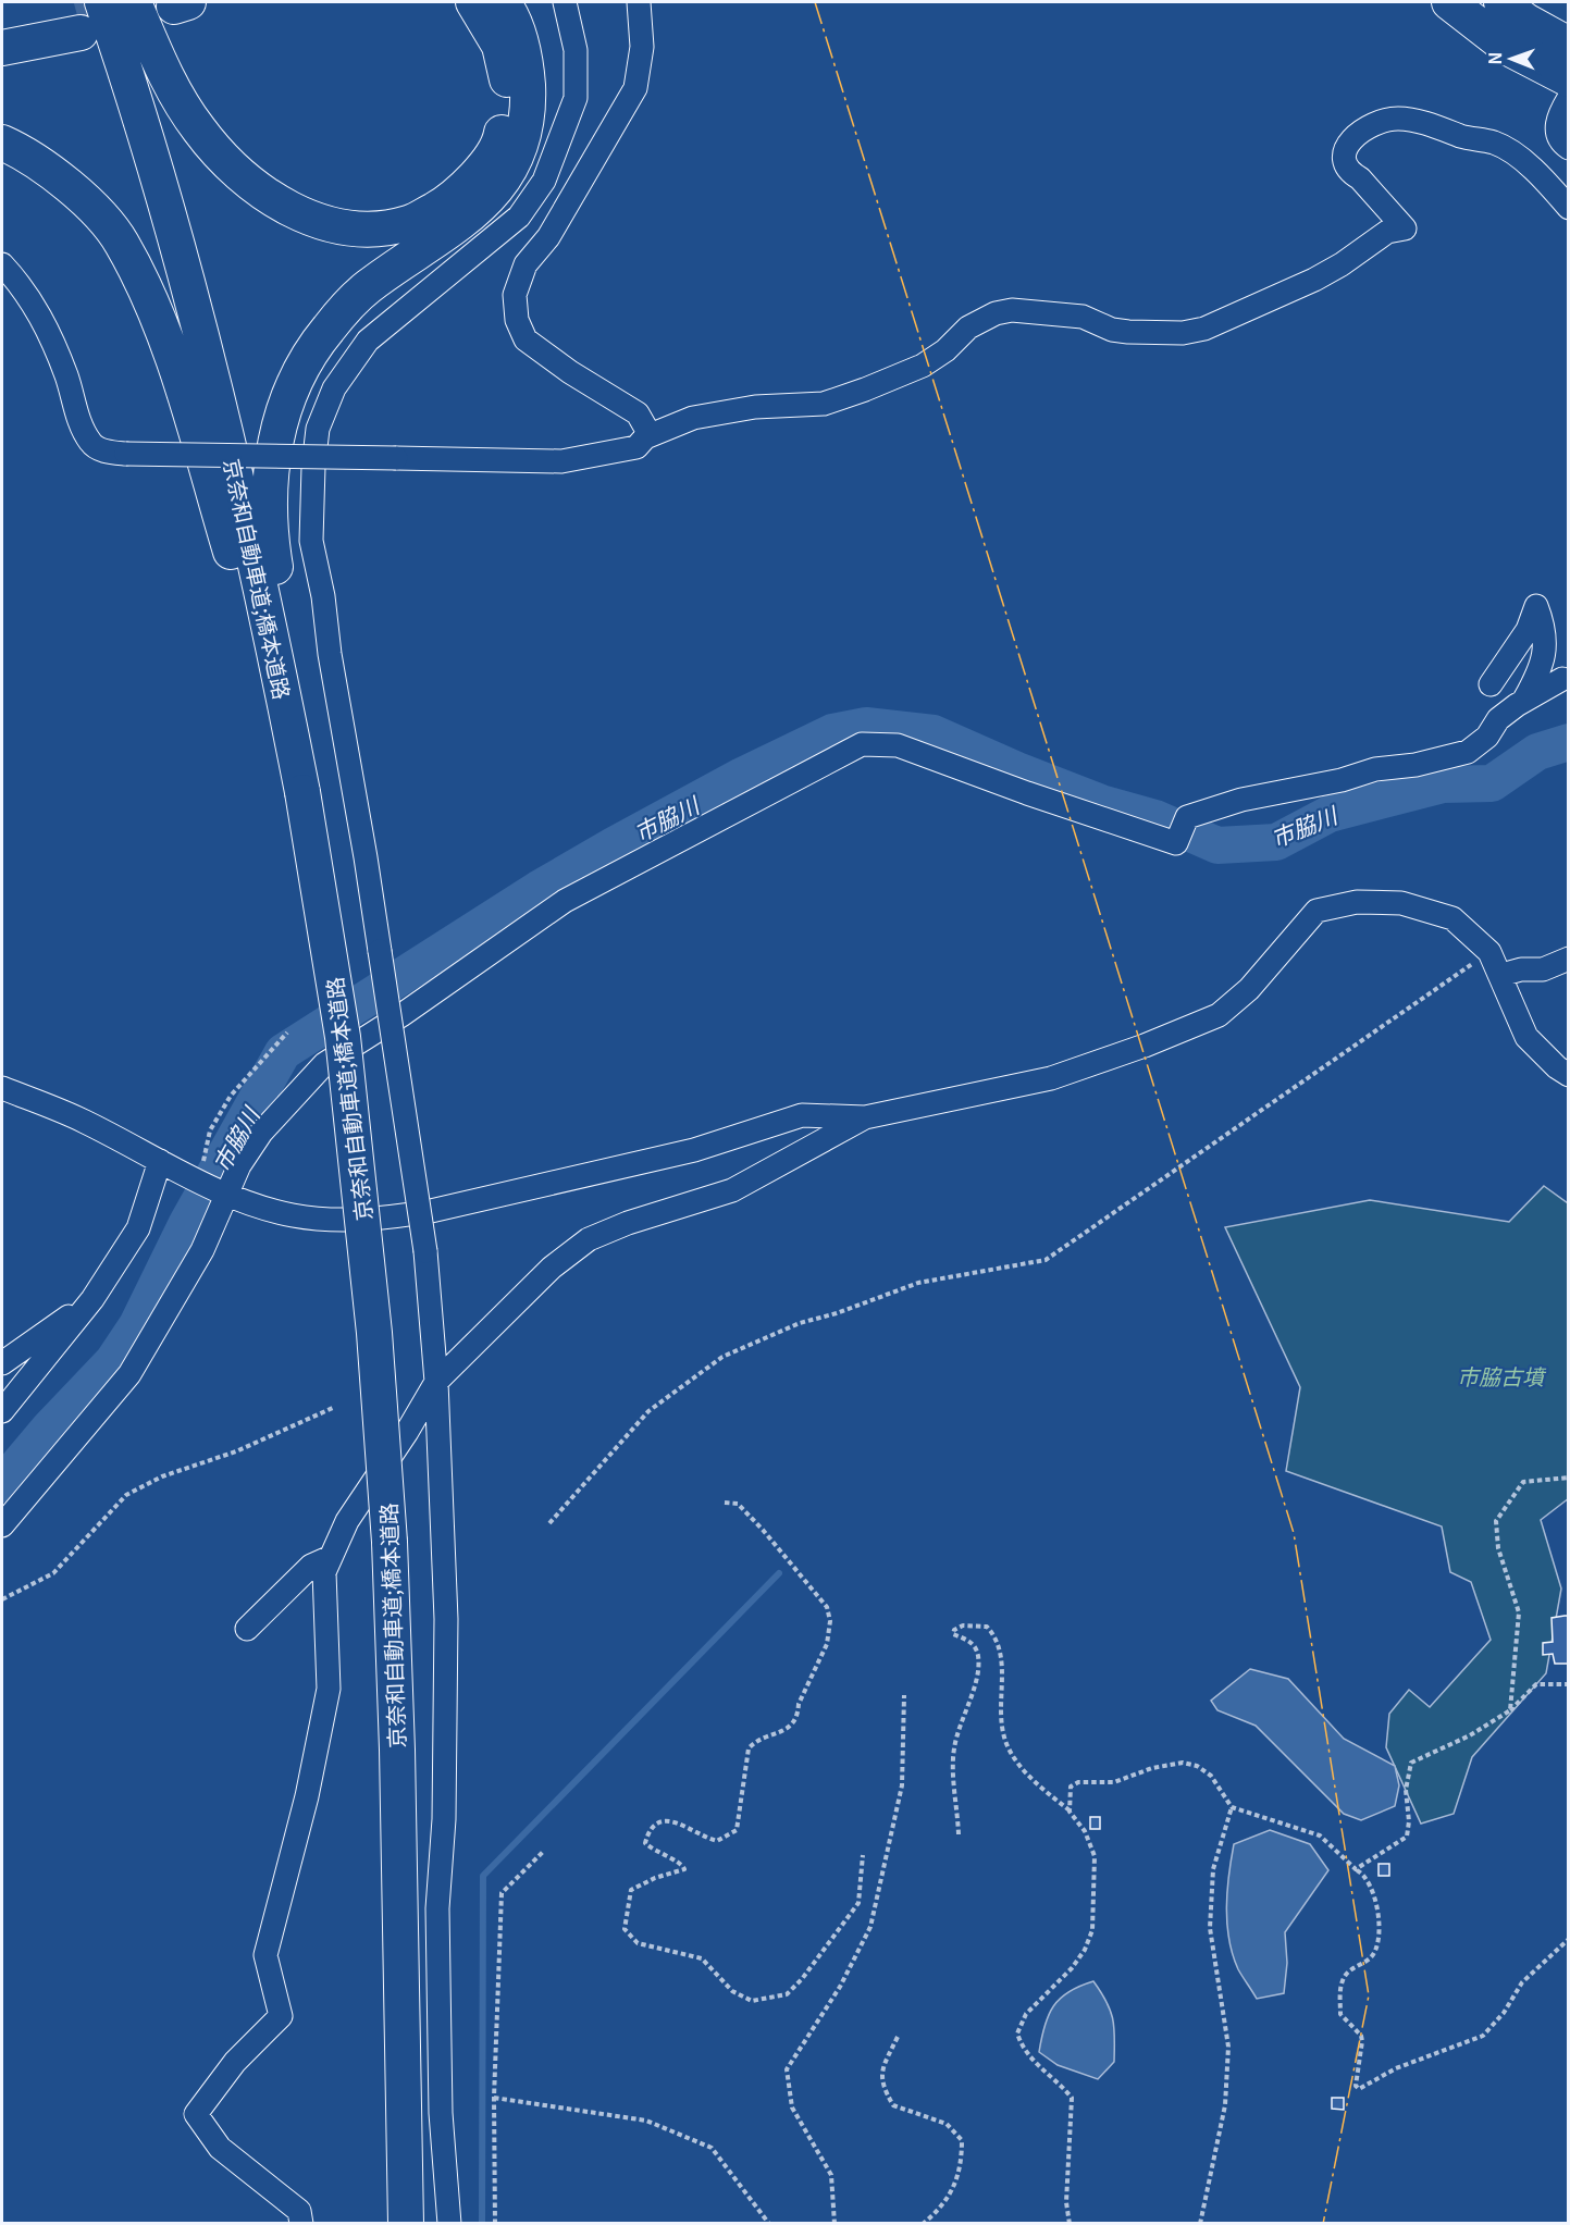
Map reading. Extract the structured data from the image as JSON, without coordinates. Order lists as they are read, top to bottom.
{
  "streets": {
    "highway": ["京奈和自動車道;橋本道路"]
  },
  "water": ["市脇川"],
  "parks": ["市脇古墳"],
  "north": "left"
}
